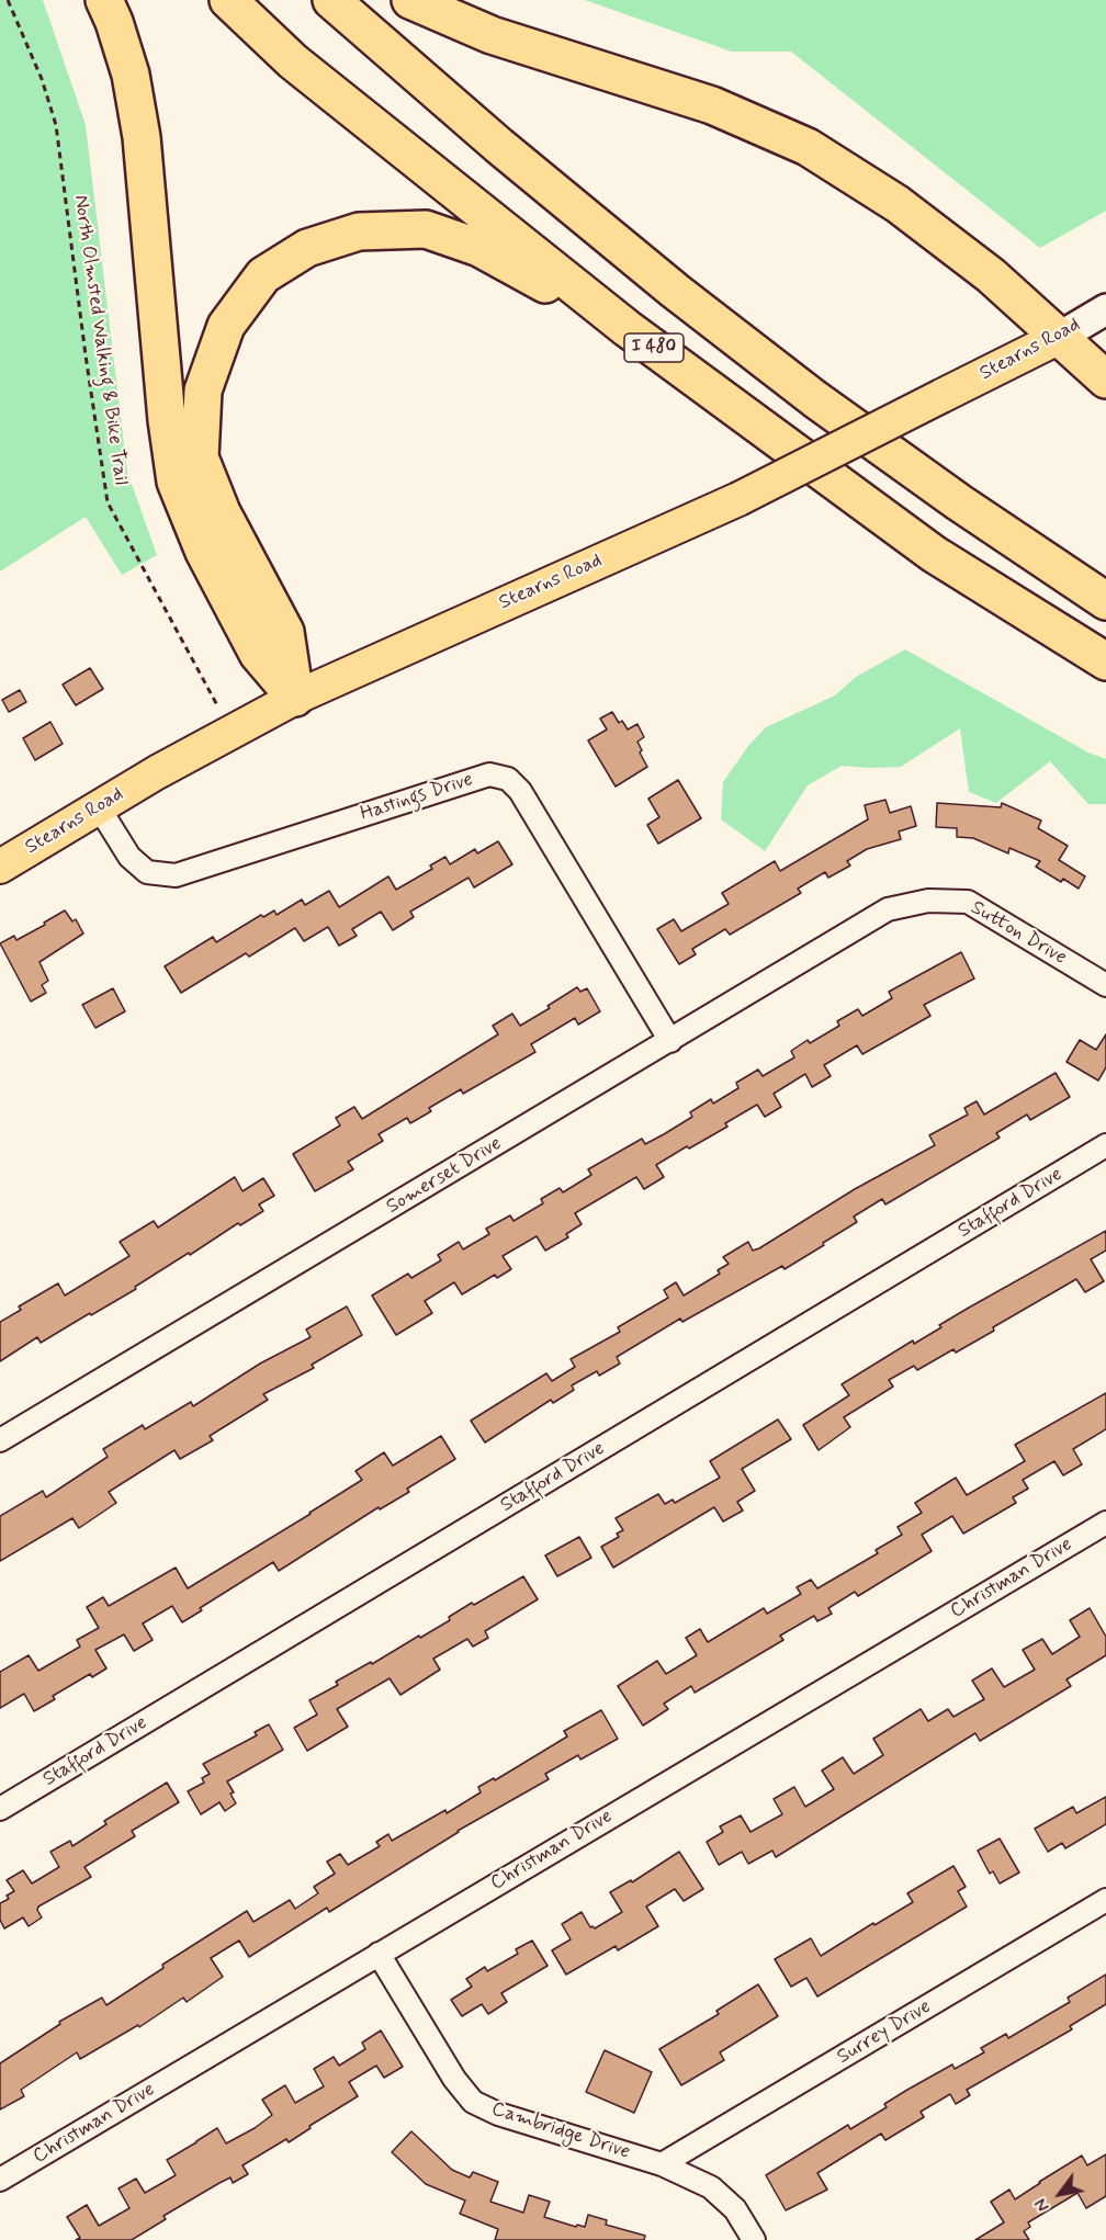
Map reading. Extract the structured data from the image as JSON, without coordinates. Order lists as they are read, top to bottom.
{
  "streets": {
    "highway": ["I 480"],
    "main road": ["Stearns Road"],
    "street": [
      "Hastings Drive",
      "Sutton Drive",
      "Somerset Drive",
      "Stafford Drive",
      "Christman Drive",
      "Surrey Drive",
      "Cambridge Drive"
    ],
    "path": ["North Olmsted Walking & Bike Trail"]
  },
  "crossings": [
    ["Stearns Road", "Hastings Drive"],
    ["Hastings Drive", "Somerset Drive"],
    ["Sutton Drive", "Somerset Drive"],
    ["Christman Drive", "Cambridge Drive"],
    ["Surrey Drive", "Cambridge Drive"]
  ],
  "north": "bottom left"
}
